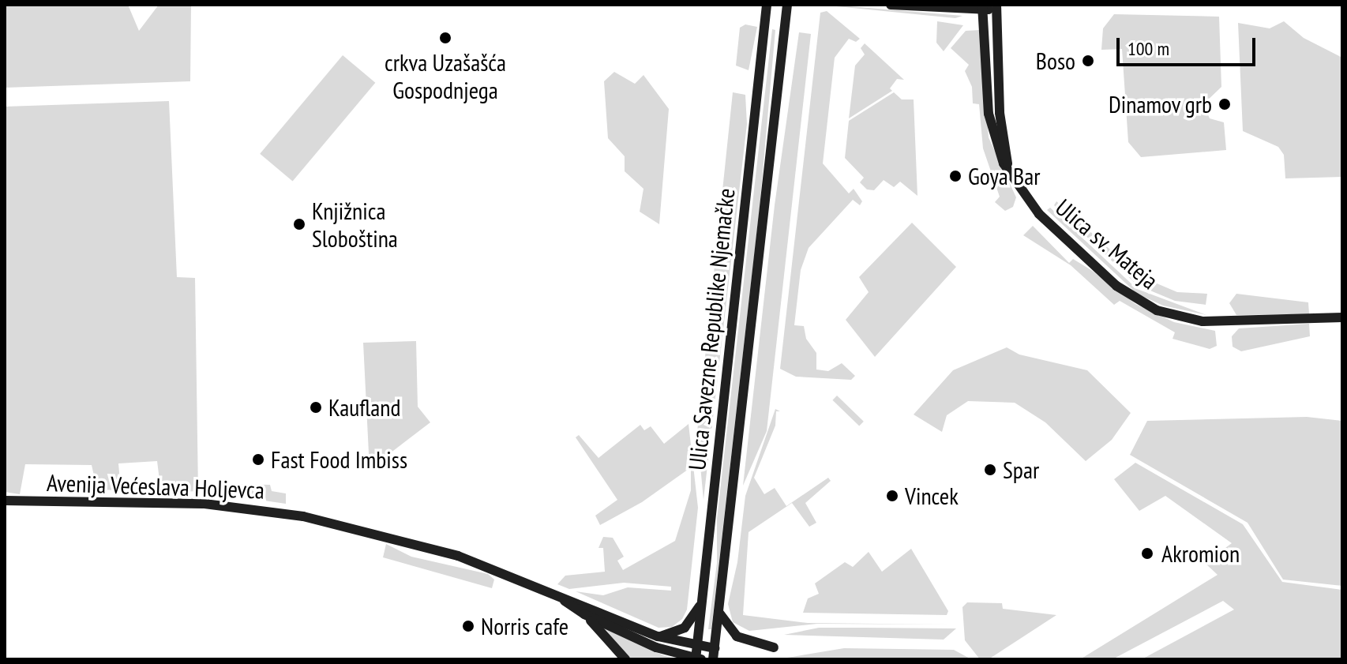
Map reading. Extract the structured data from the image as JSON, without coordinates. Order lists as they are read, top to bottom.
{
  "streets": {
    "street": ["Ulica sv. Mateja", "Ulica Savezne Republike Njemačke", "Avenija Većeslava Holjevca"]
  },
  "crossings": [
    ["Ulica Savezne Republike Njemačke", "Avenija Većeslava Holjevca"]
  ],
  "places": [
    "crkva Uzašašća Gospodnjega",
    "Boso",
    "Dinamov grb",
    "Goya Bar",
    "Knjižnica Sloboština",
    "Kaufland",
    "Fast Food Imbiss",
    "Spar",
    "Vincek",
    "Akromion",
    "Norris cafe"
  ],
  "scale_bar": "100 m"
}
